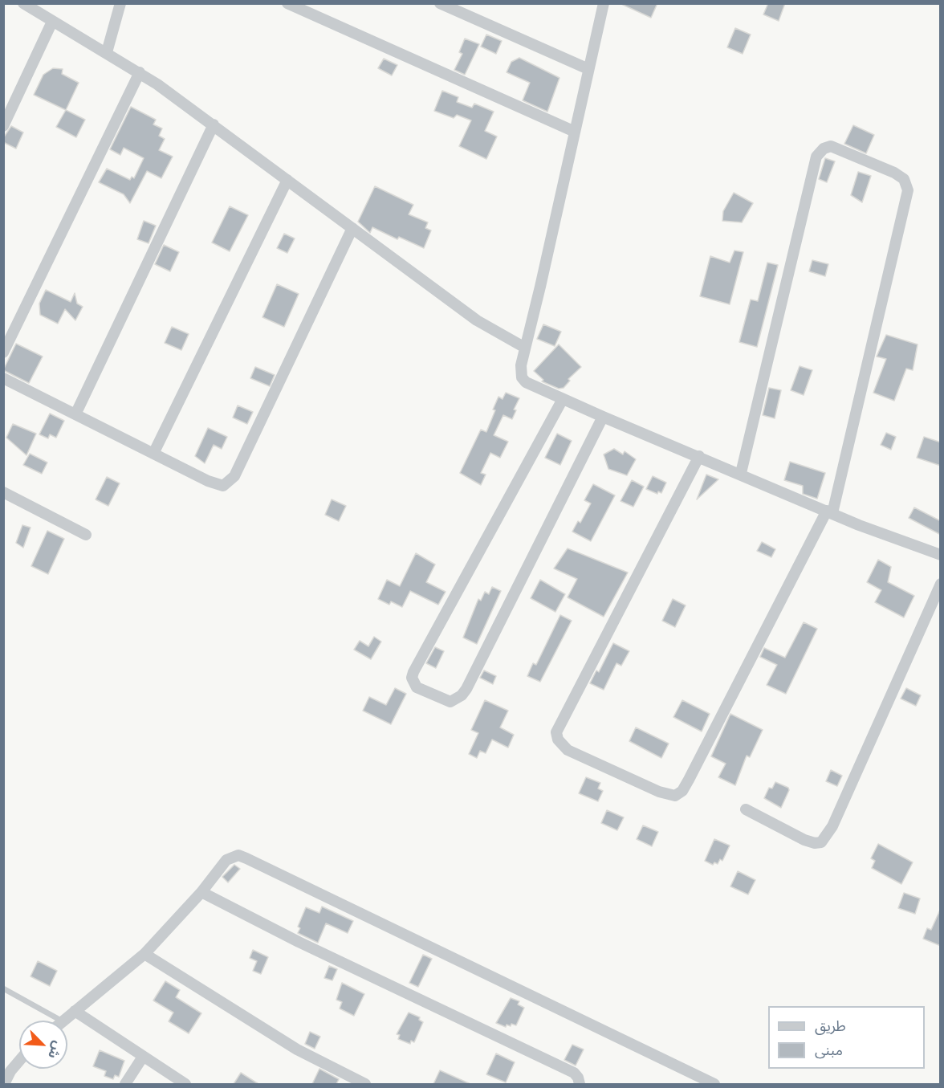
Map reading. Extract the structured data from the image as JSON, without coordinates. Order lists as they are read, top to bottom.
{
  "legend": ["طريق", "مبنى"],
  "north": "bottom right"
}
